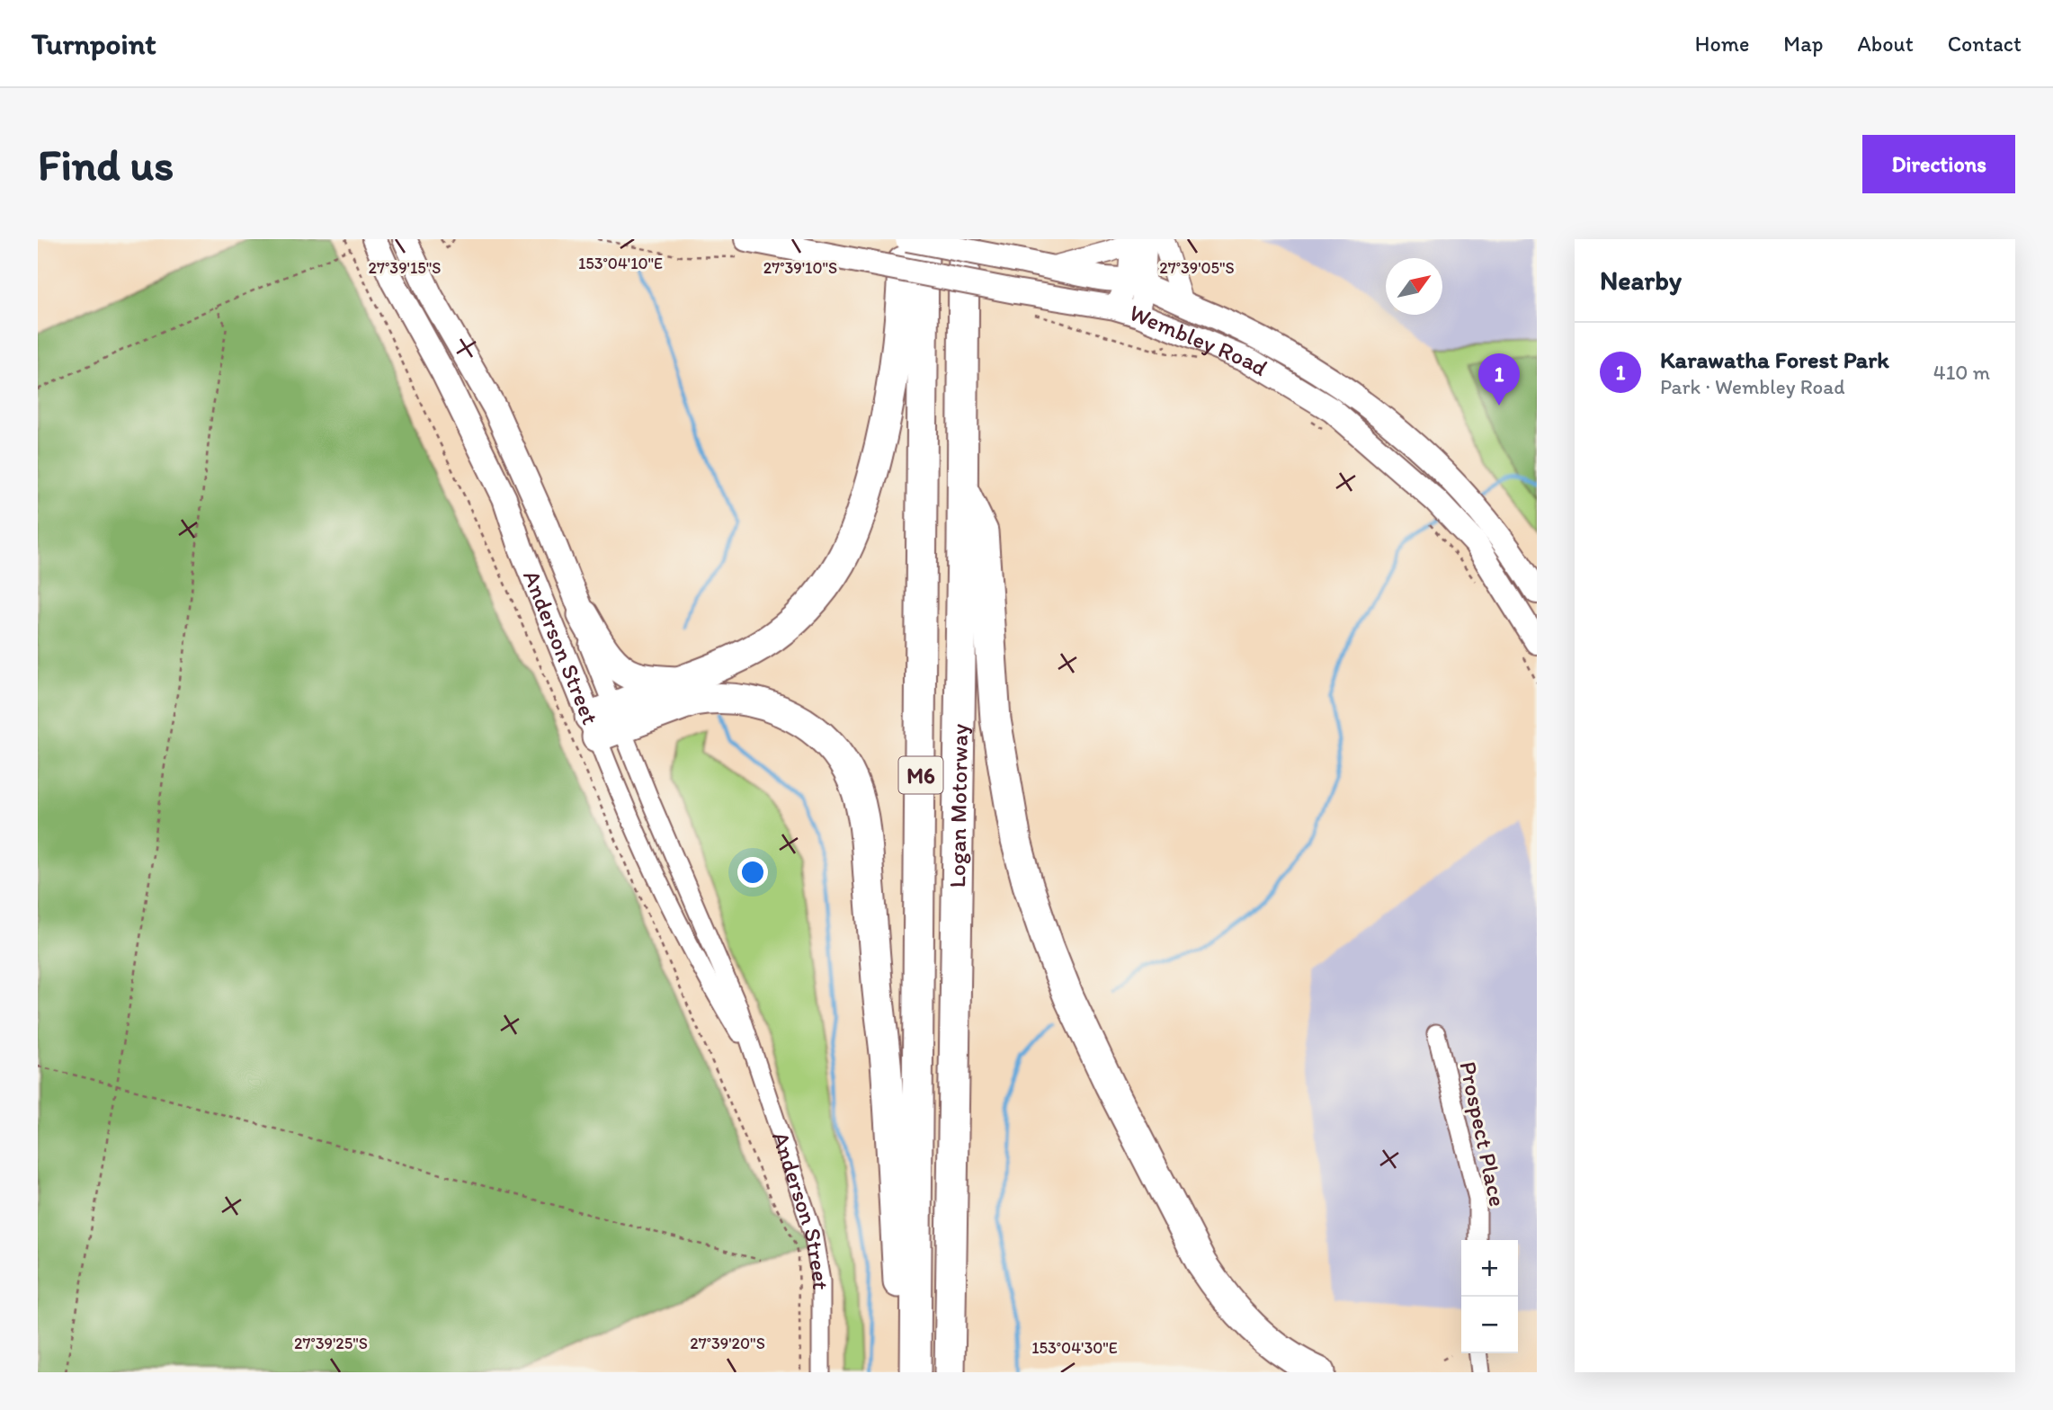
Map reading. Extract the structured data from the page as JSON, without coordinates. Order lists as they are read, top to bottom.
{
  "streets": {
    "highway": ["M6", "Logan Motorway"],
    "main road": ["Wembley Road", "Anderson Street"],
    "street": ["Prospect Place"]
  },
  "north": "top right",
  "page": {
    "header": "Turnpoint",
    "nav": [
      "Home",
      "Map",
      "About",
      "Contact"
    ],
    "buttons": "Directions",
    "title": "Find us",
    "heading": "Nearby",
    "list": [
      {
        "mark": "1",
        "name": "Karawatha Forest Park",
        "note": "Park · Wembley Road",
        "value": "410 m"
      }
    ],
    "pins": "1",
    "map_buttons": ["+", "−"]
  },
  "coordinates": [
    "153°04'10\"E",
    "27°39'15\"S",
    "27°39'10\"S",
    "27°39'05\"S",
    "27°39'25\"S",
    "27°39'20\"S",
    "153°04'30\"E"
  ]
}
